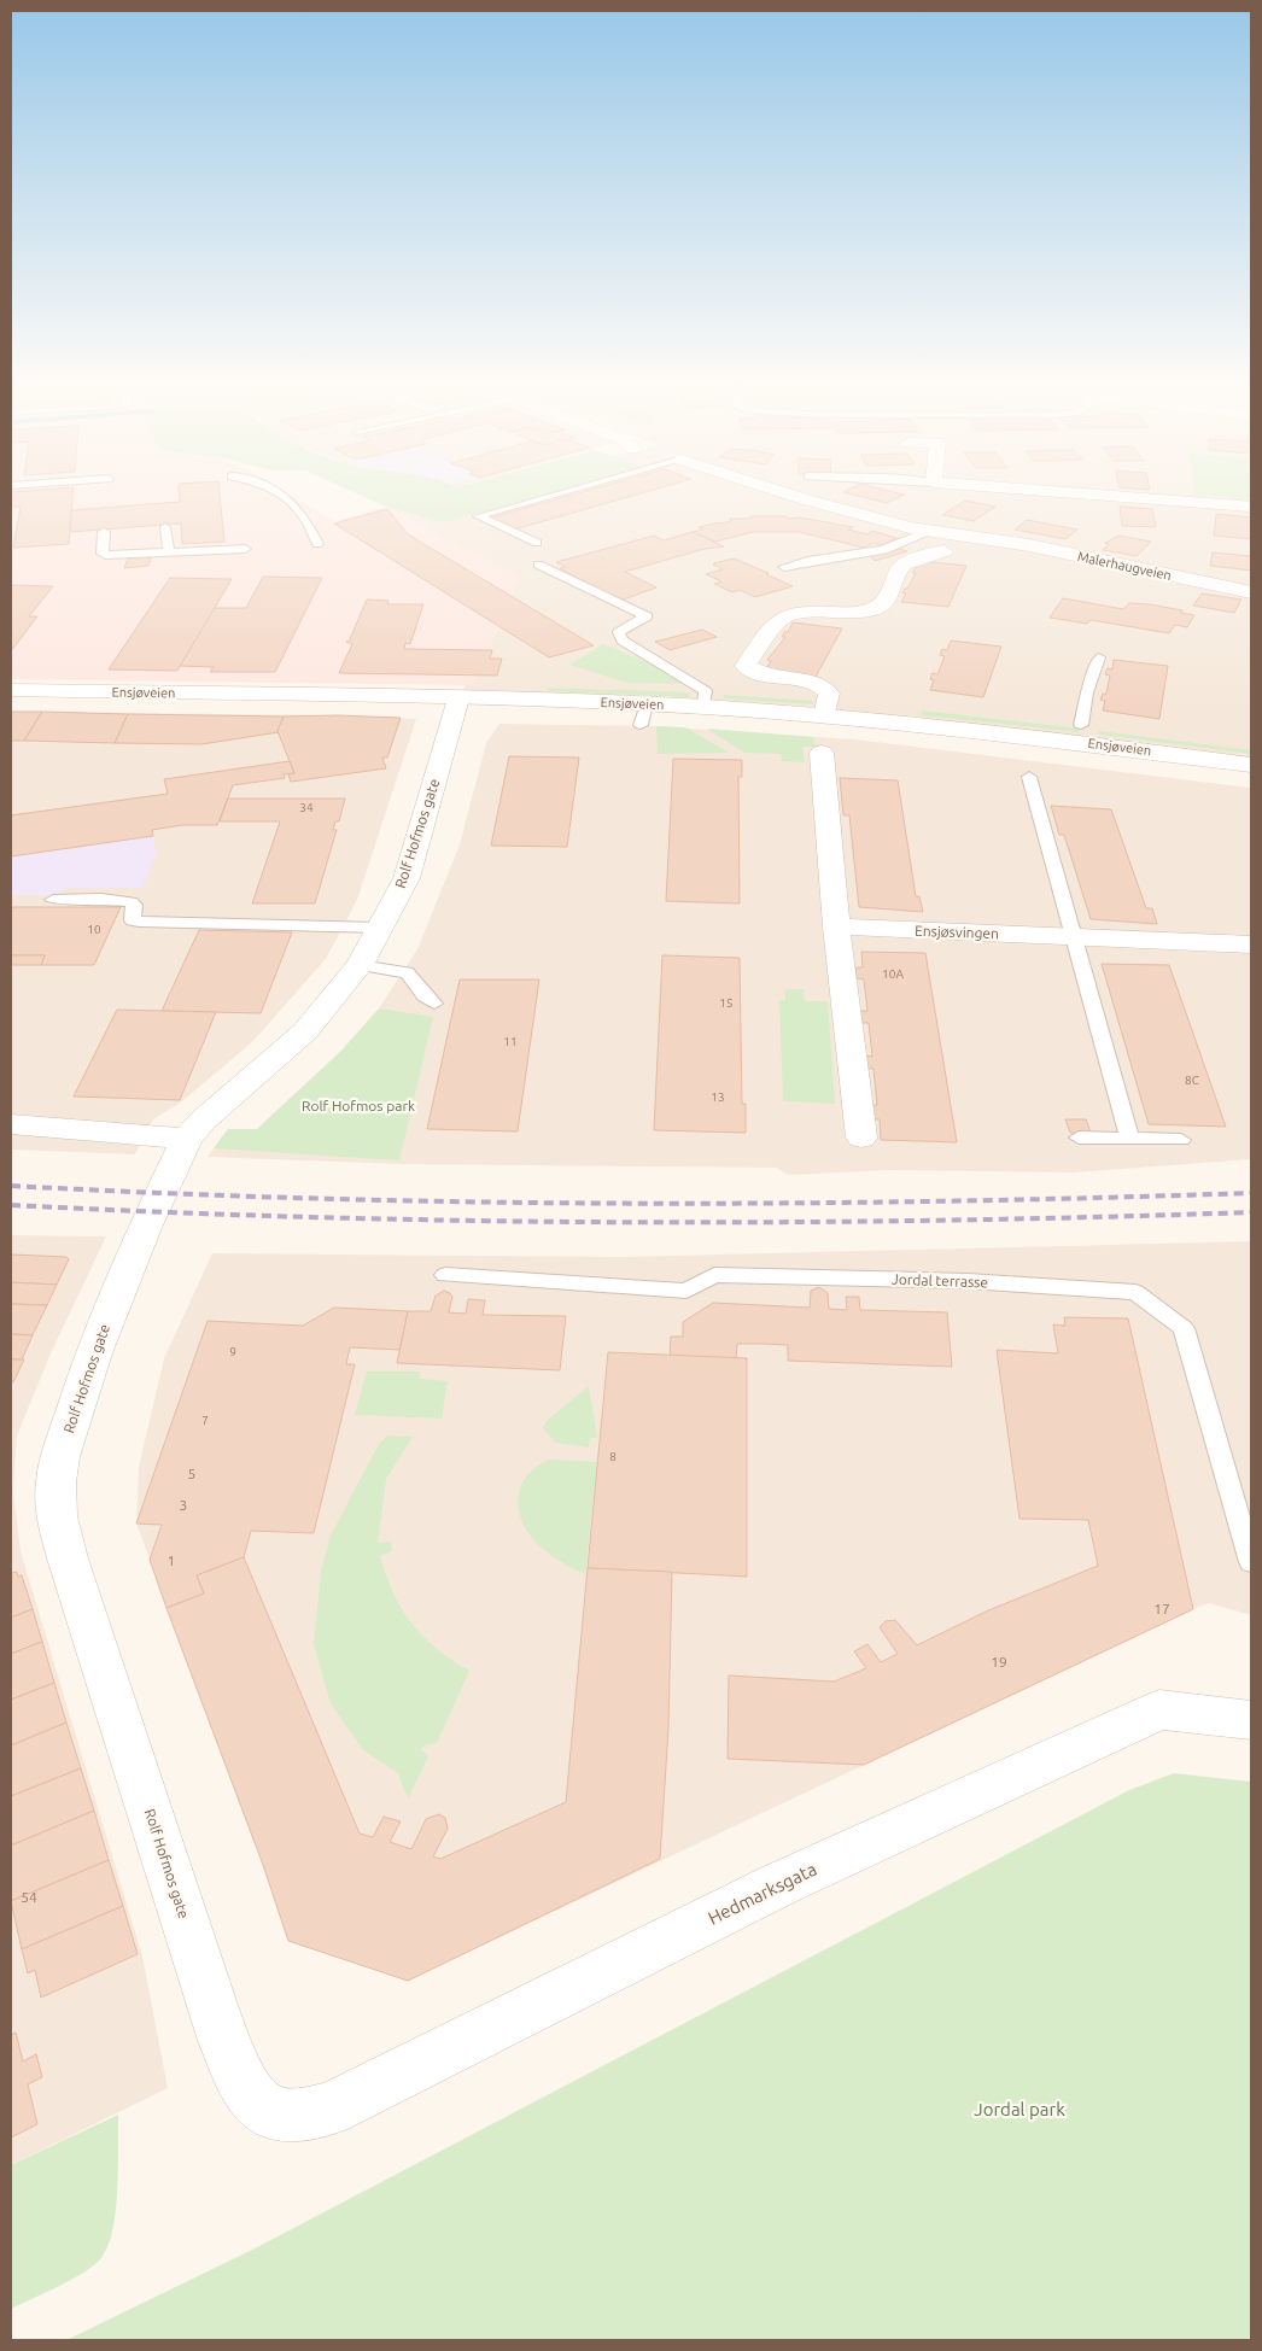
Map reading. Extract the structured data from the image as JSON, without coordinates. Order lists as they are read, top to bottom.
{
  "streets": {
    "street": [
      "Malerhaugveien",
      "Ensjøveien",
      "Rolf Hofmos gate",
      "Ensjøsvingen",
      "Hedmarksgata"
    ],
    "lane": ["Jordal terrasse"]
  },
  "crossings": [
    ["Ensjøveien", "Rolf Hofmos gate"],
    ["Rolf Hofmos gate", "Hedmarksgata"]
  ],
  "parks": ["Rolf Hofmos park", "Jordal park"],
  "house_numbers": [
    "34",
    "10",
    "10A",
    "15",
    "11",
    "8C",
    "13",
    "9",
    "7",
    "8",
    "5",
    "3",
    "1",
    "17",
    "19",
    "54"
  ]
}
